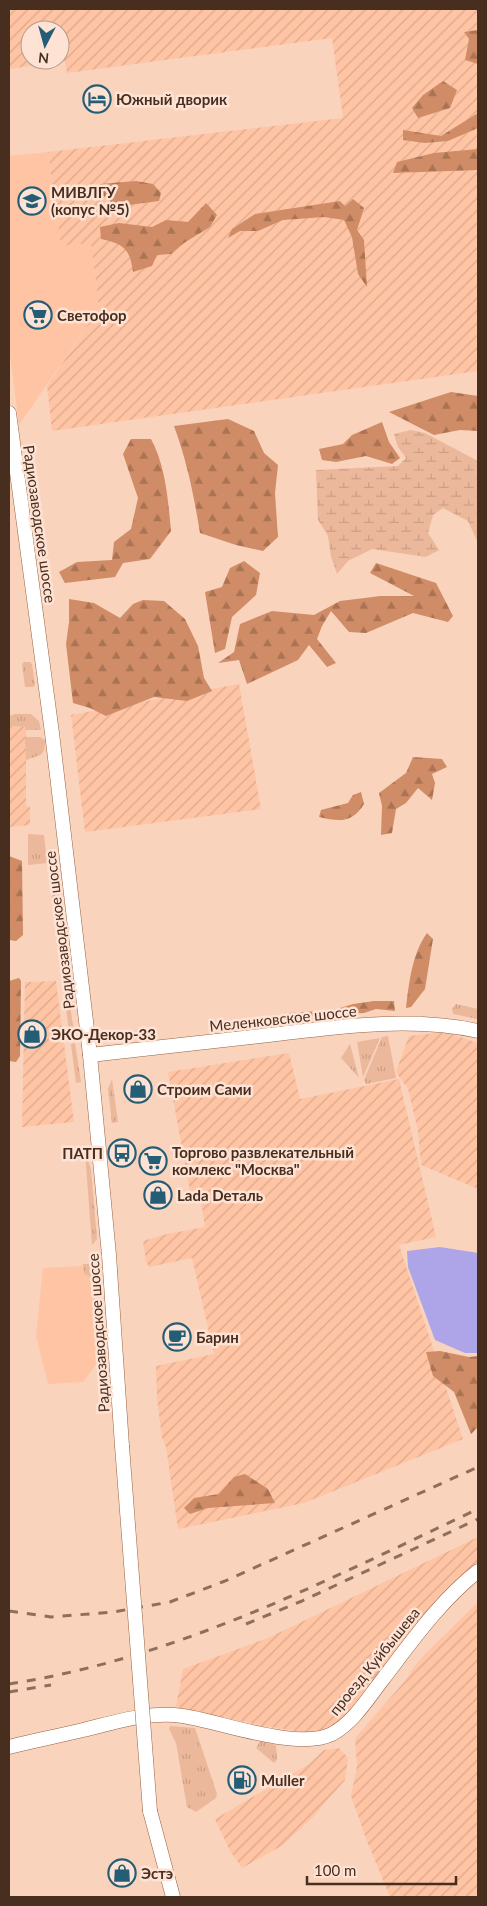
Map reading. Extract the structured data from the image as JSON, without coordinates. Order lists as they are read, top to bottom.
{
  "streets": {
    "main road": ["Радиозаводское шоссе", "Меленковское шоссе", "проезд Куйбышева"]
  },
  "crossings": [
    ["Радиозаводское шоссе", "Меленковское шоссе"]
  ],
  "places": {
    "hotel": ["Южный дворик"],
    "school or university": ["МИВЛГУ (копус №5)"],
    "supermarket": ["Светофор", "Торгово развлекательный комлекс \"Москва\""],
    "shop": [
      "ЭКО-Декор-33",
      "Строим Сами",
      "Lada Dеталь",
      "Эстэ"
    ],
    "bus stop": ["ПАТП"],
    "cafe": ["Барин"],
    "fuel station": ["Muller"]
  },
  "scale_bar": "100 m",
  "north": "bottom"
}
